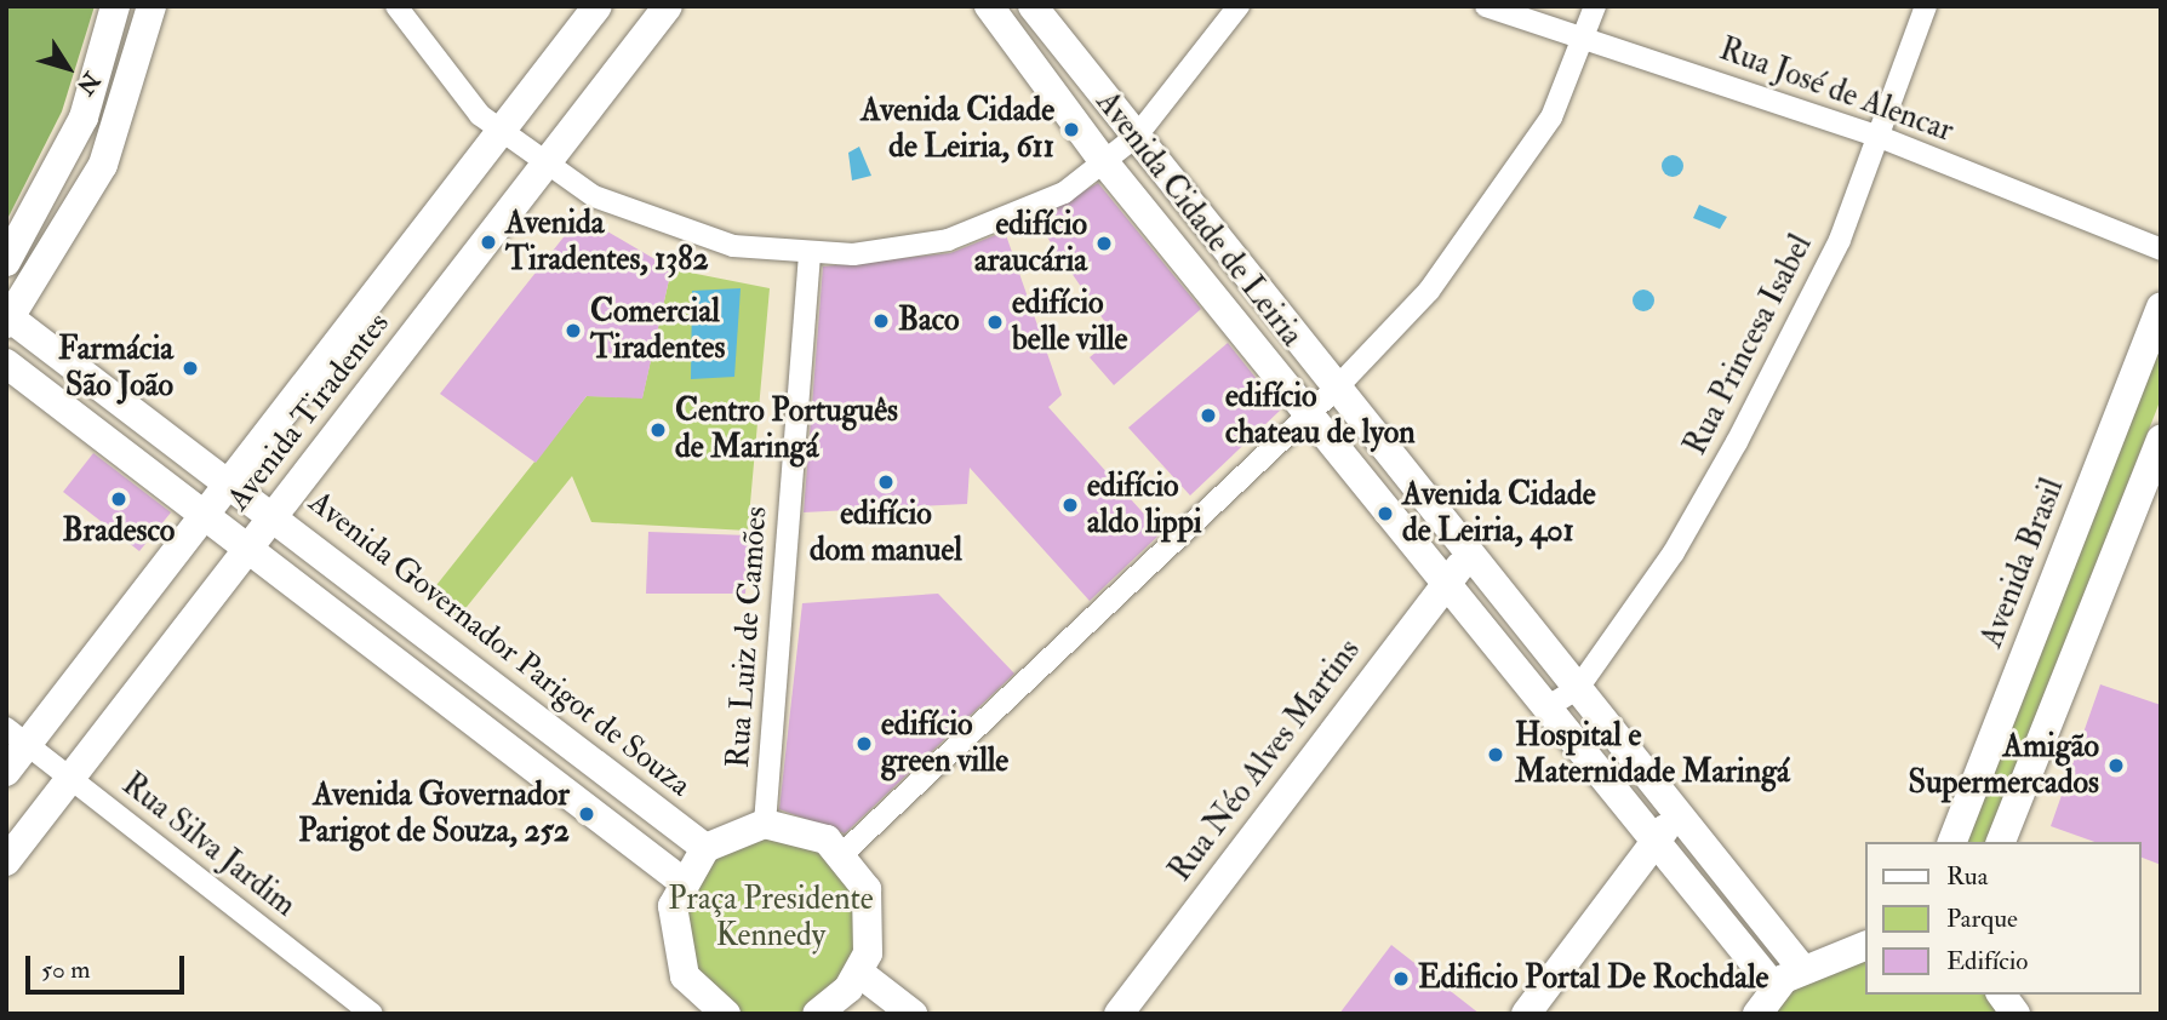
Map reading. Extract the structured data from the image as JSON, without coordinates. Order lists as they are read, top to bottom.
{
  "streets": {
    "main road": [
      "Avenida Cidade de Leiria",
      "Avenida Tiradentes",
      "Avenida Brasil",
      "Avenida Governador Parigot de Souza",
      "Rua Néo Alves Martins"
    ],
    "street": [
      "Rua José de Alencar",
      "Rua Princesa Isabel",
      "Rua Luiz de Camões",
      "Rua Silva Jardim"
    ]
  },
  "crossings": [
    ["Rua José de Alencar", "Rua Princesa Isabel"],
    ["Avenida Cidade de Leiria", "Rua Princesa Isabel"],
    ["Avenida Cidade de Leiria", "Rua Néo Alves Martins"],
    ["Avenida Tiradentes", "Avenida Governador Parigot de Souza"],
    ["Avenida Tiradentes", "Rua Silva Jardim"]
  ],
  "parks": ["Praça Presidente Kennedy"],
  "places": [
    "Avenida Cidade de Leiria, 611",
    "Avenida Tiradentes, 1382",
    "edifício araucária",
    "Baco",
    "edifício belle ville",
    "Comercial Tiradentes",
    "Farmácia São João",
    "edifício chateau de lyon",
    "Centro Português de Maringá",
    "edifício dom manuel",
    "Bradesco",
    "edifício aldo lippi",
    "Avenida Cidade de Leiria, 401",
    "edifício green ville",
    "Hospital e Maternidade Maringá",
    "Amigão Supermercados",
    "Avenida Governador Parigot de Souza, 252",
    "Edificio Portal De Rochdale"
  ],
  "legend": ["Rua", "Parque", "Edifício"],
  "scale_bar": "50 m",
  "north": "bottom right"
}
